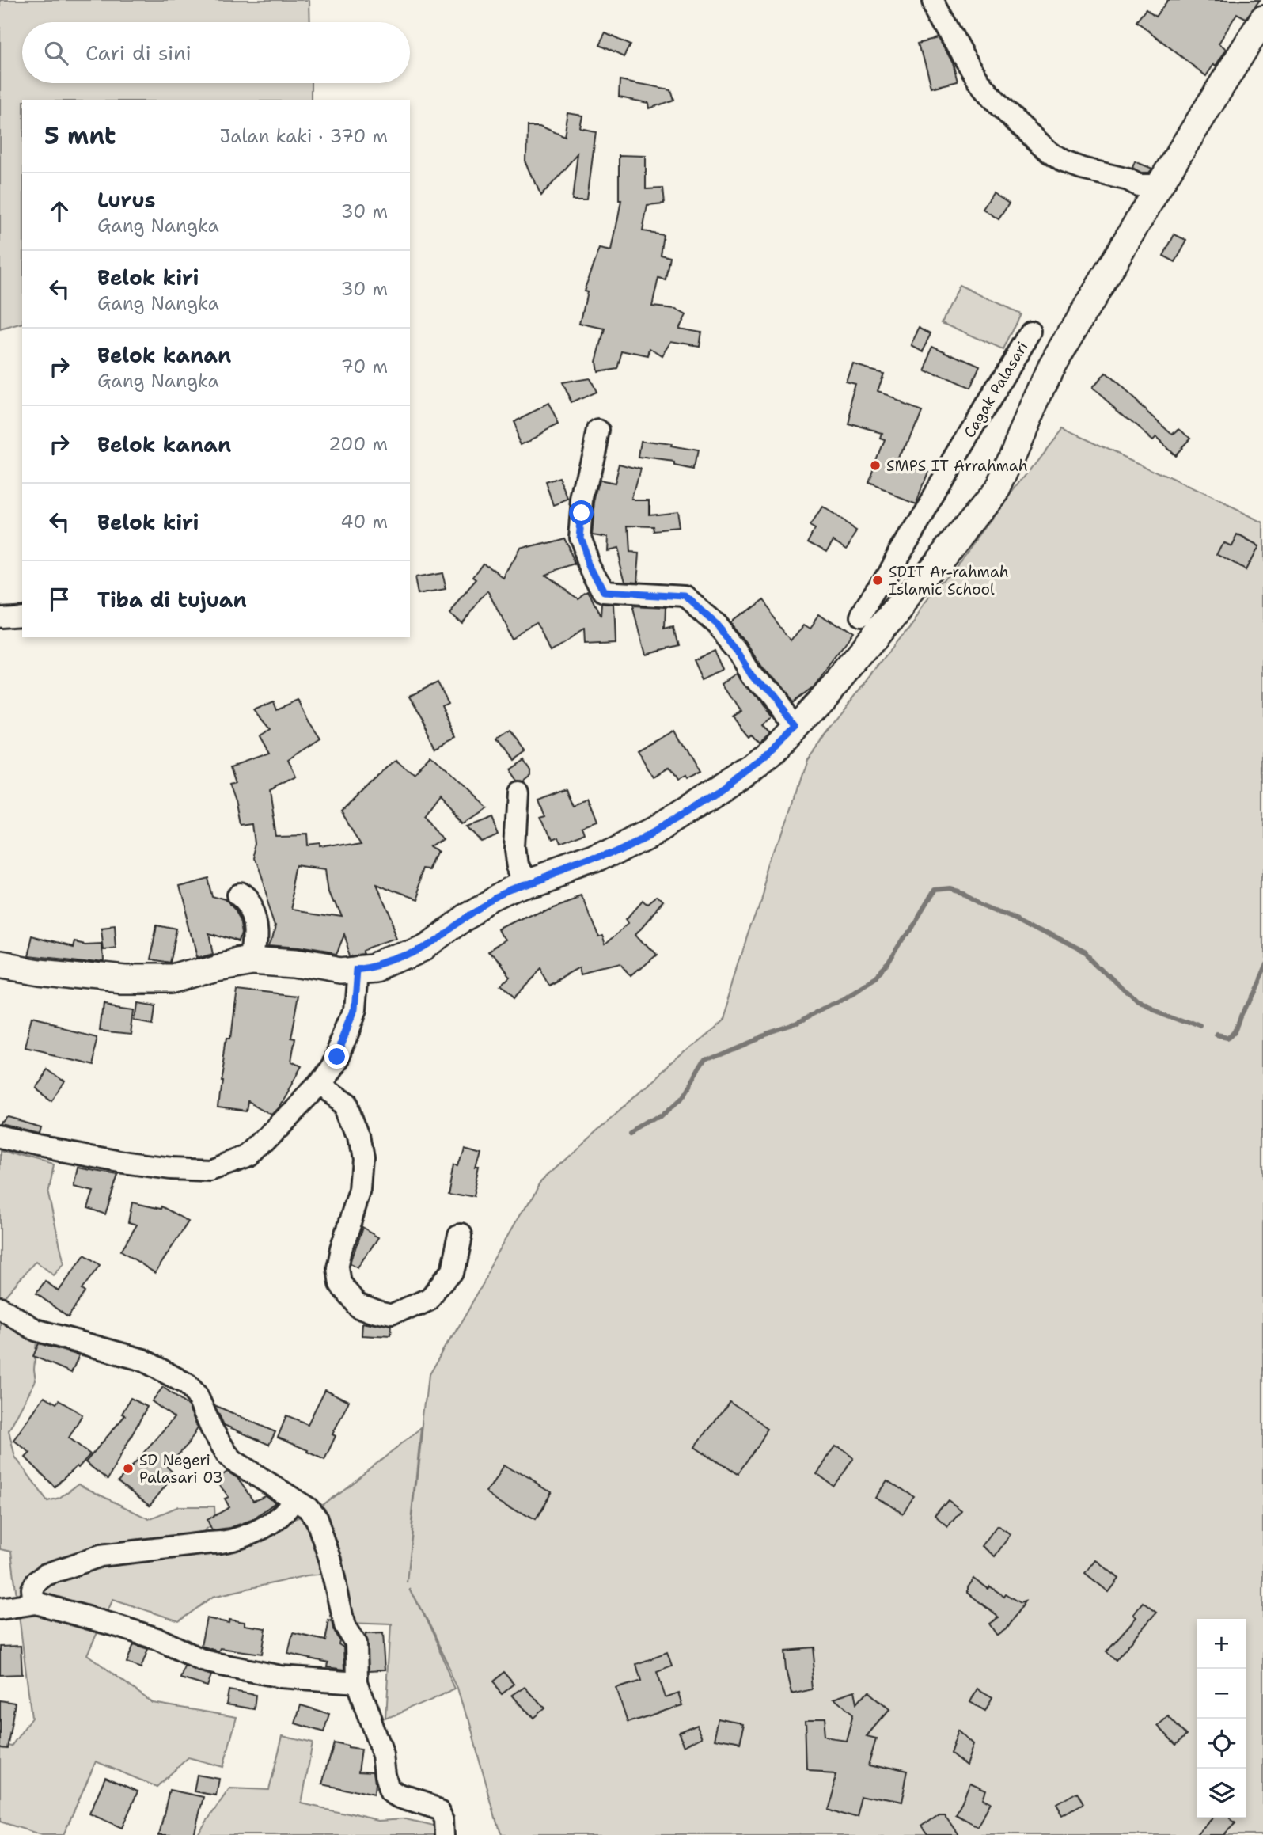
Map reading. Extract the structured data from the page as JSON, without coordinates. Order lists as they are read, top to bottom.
{
  "streets": {
    "street": ["Cagak Palasari"]
  },
  "places": ["SMPS IT Arrahmah", "SDIT Ar-rahmah Islamic School", "SD Negeri Palasari 03"],
  "page": {
    "search": "Cari di sini",
    "heading": ["5 mnt", "Jalan kaki · 370 m"],
    "list": [
      ["Lurus", "Gang Nangka", "30 m"],
      ["Belok kiri", "Gang Nangka", "30 m"],
      ["Belok kanan", "Gang Nangka", "70 m"],
      ["Belok kanan", "200 m"],
      ["Belok kiri", "40 m"],
      "Tiba di tujuan"
    ],
    "map_buttons": ["+", "−"]
  }
}
